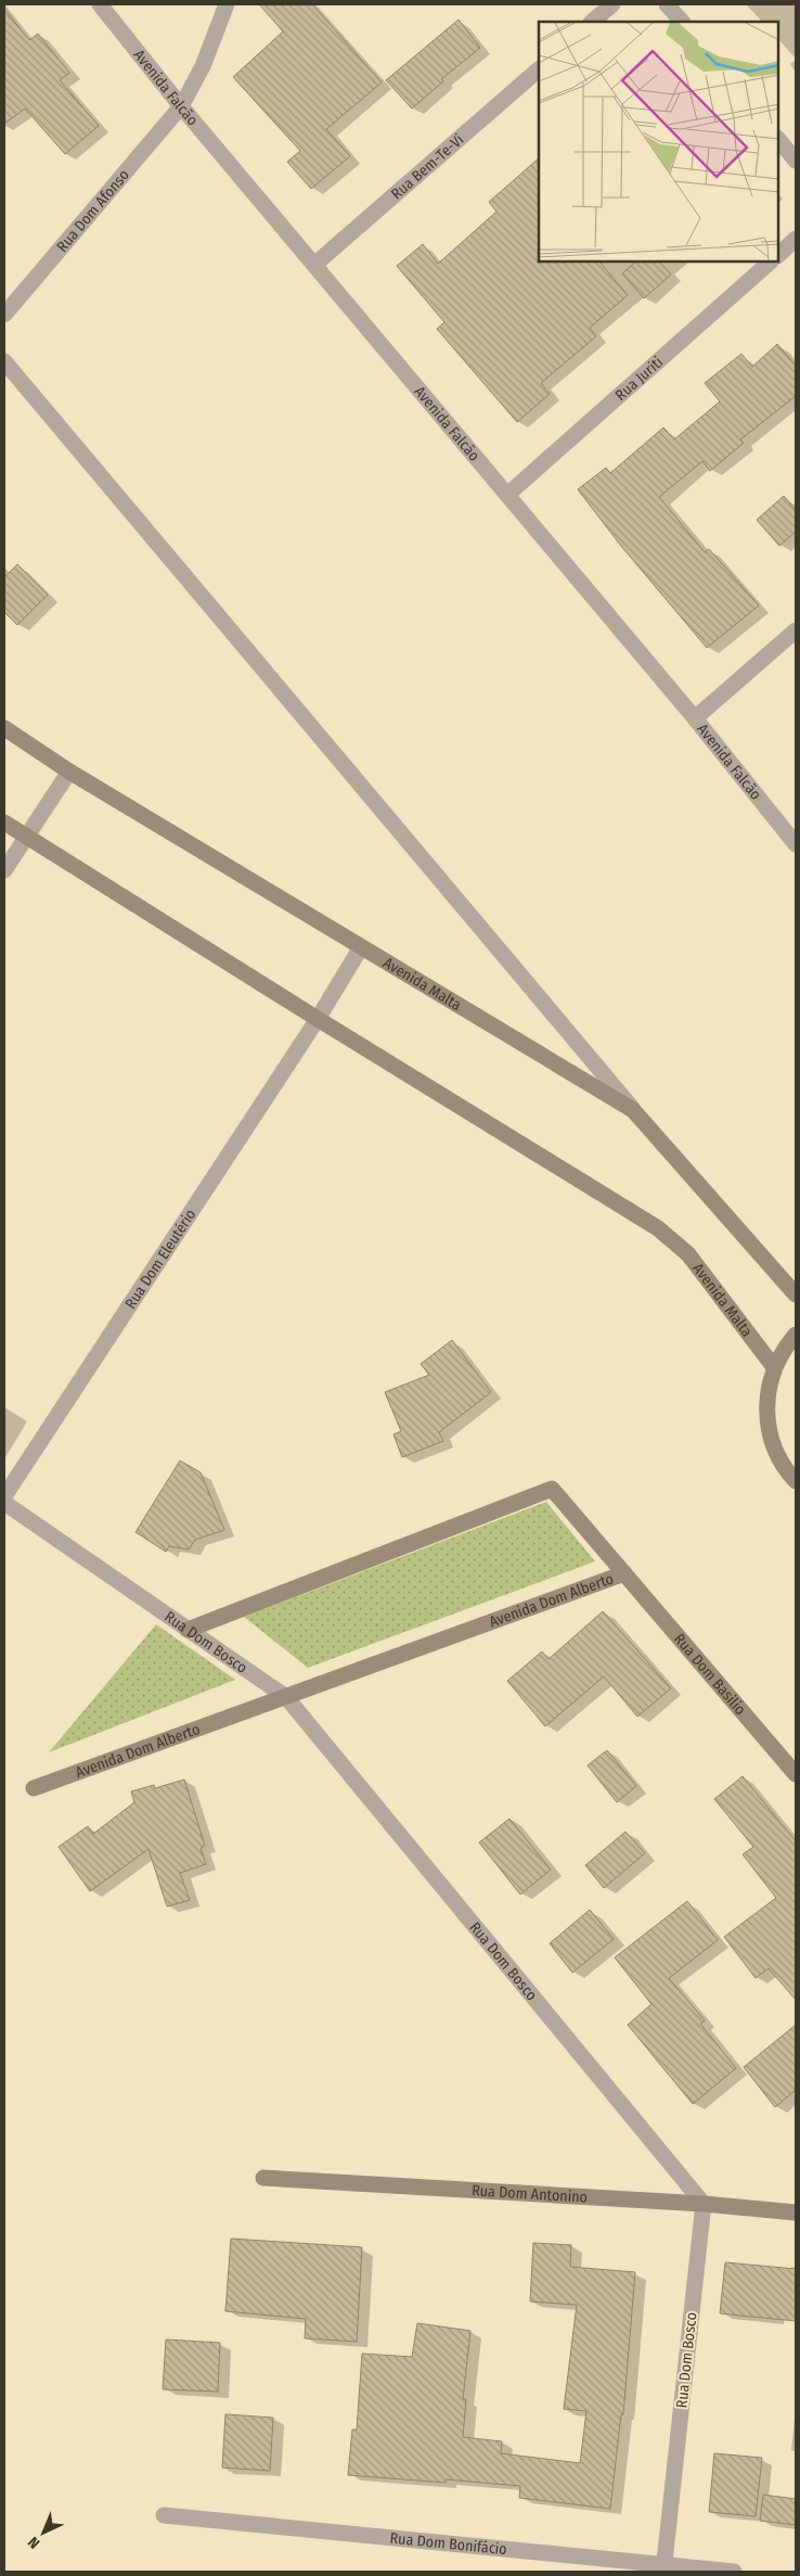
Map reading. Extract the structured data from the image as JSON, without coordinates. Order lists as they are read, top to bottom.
{
  "streets": {
    "street": [
      "Avenida Falcão",
      "Rua Bem-Te-Vi",
      "Rua Dom Afonso",
      "Rua Juriti",
      "Avenida Malta",
      "Rua Dom Eleutério",
      "Avenida Dom Alberto",
      "Rua Dom Bosco",
      "Rua Dom Basilio",
      "Rua Dom Antonino",
      "Rua Dom Bonifácio"
    ]
  },
  "crossings": [
    ["Avenida Falcão", "Rua Bem-Te-Vi"],
    ["Avenida Falcão", "Rua Dom Afonso"],
    ["Avenida Falcão", "Rua Juriti"],
    ["Avenida Malta", "Rua Dom Eleutério"],
    ["Avenida Dom Alberto", "Rua Dom Bosco"],
    ["Avenida Dom Alberto", "Rua Dom Basilio"],
    ["Rua Dom Bosco", "Rua Dom Antonino"],
    ["Rua Dom Bosco", "Rua Dom Bonifácio"]
  ],
  "north": "bottom left"
}
